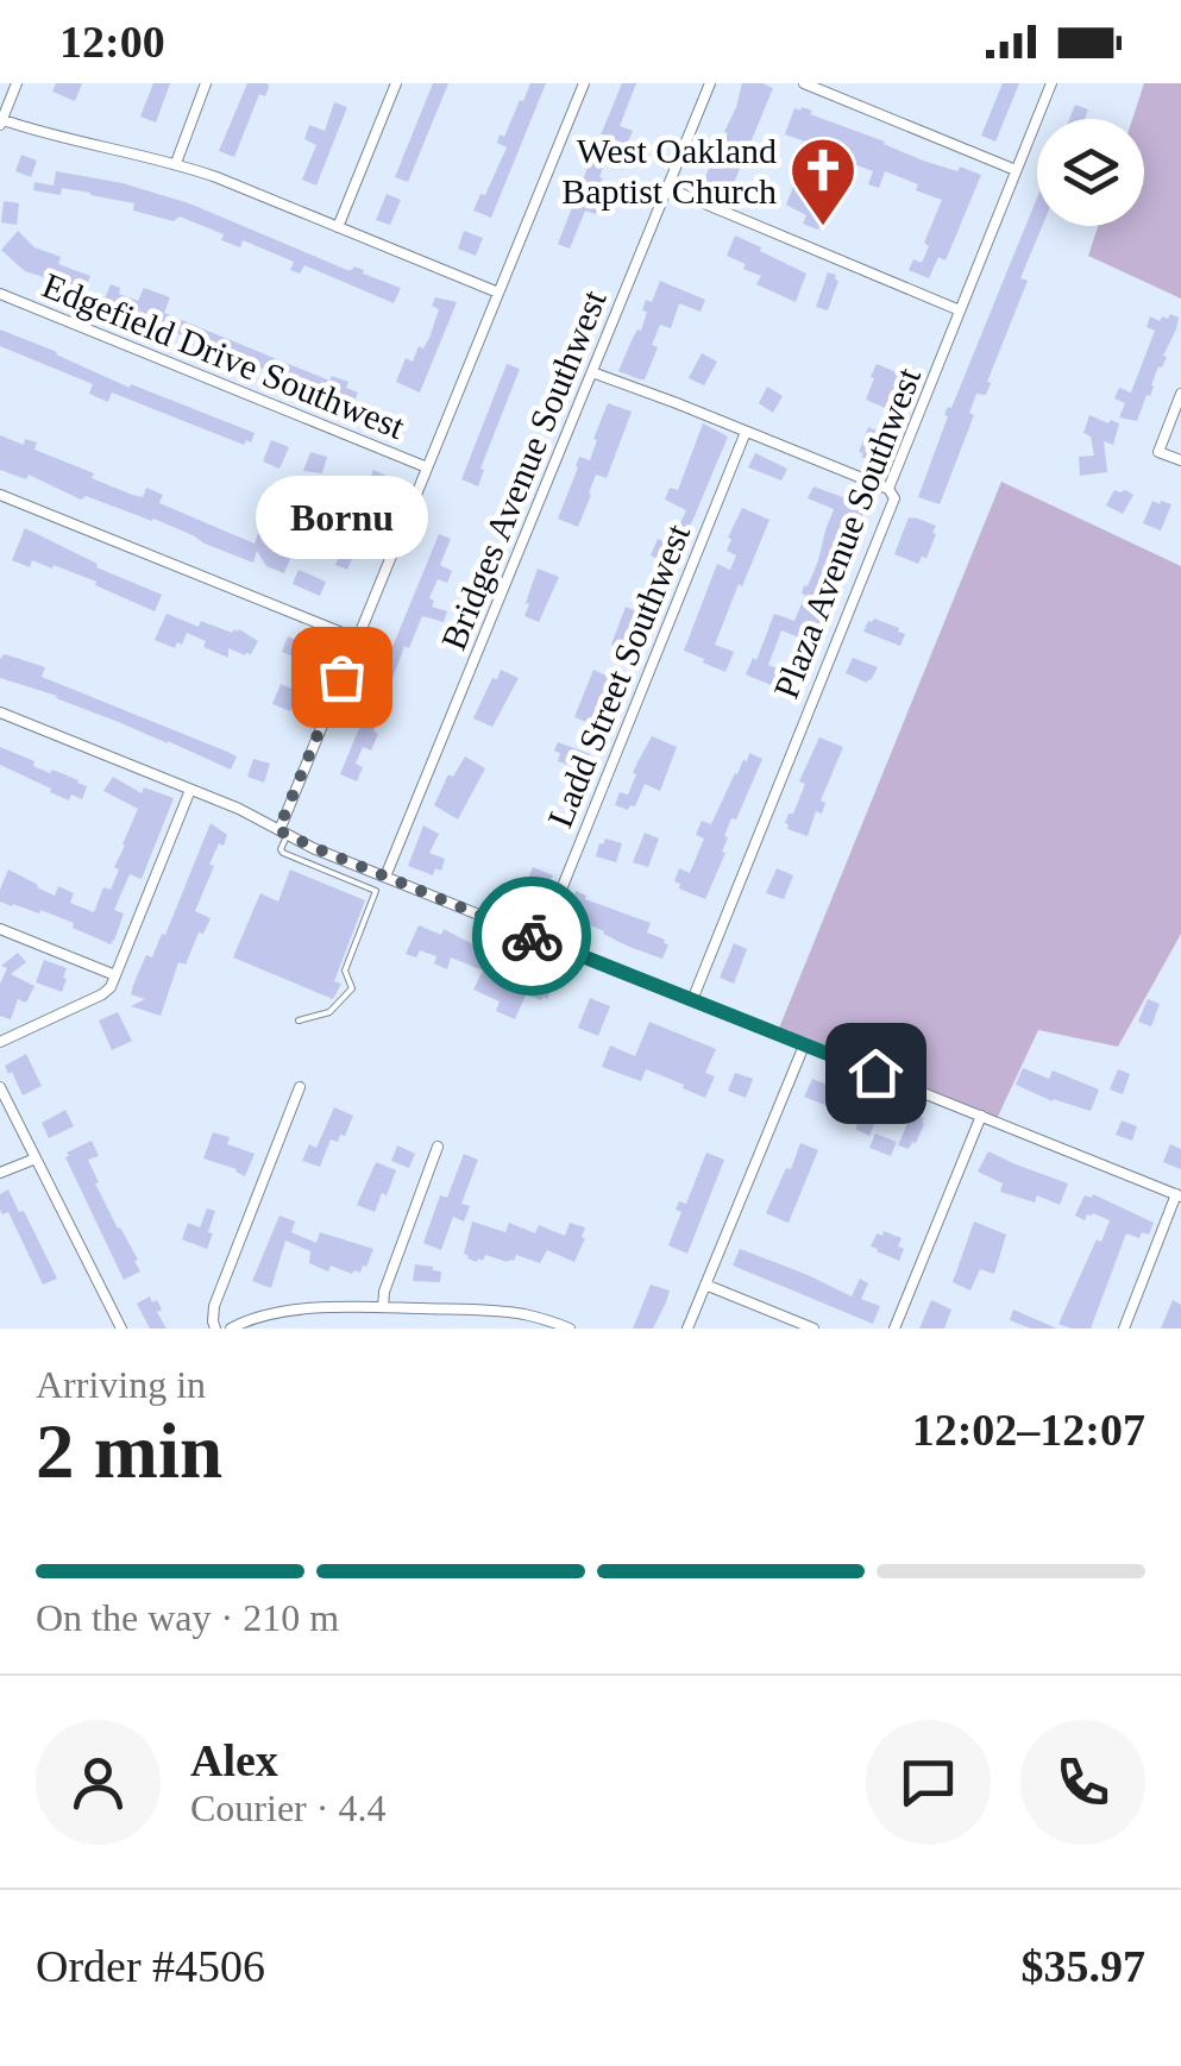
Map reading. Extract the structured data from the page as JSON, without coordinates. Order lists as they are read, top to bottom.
{
  "streets": {
    "street": [
      "Edgefield Drive Southwest",
      "Bridges Avenue Southwest",
      "Plaza Avenue Southwest",
      "Ladd Street Southwest"
    ]
  },
  "places": {
    "church": ["West Oakland Baptist Church"],
    "other": ["Bornu"]
  },
  "page": {
    "status": "12:00",
    "bubble": "Bornu",
    "heading": ["2 min", "Arriving in", "12:02–12:07"],
    "panel": [
      "Alex",
      "Courier · 4.4",
      "Order #4506",
      "$35.97"
    ],
    "bar": "On the way · 210 m"
  }
}
